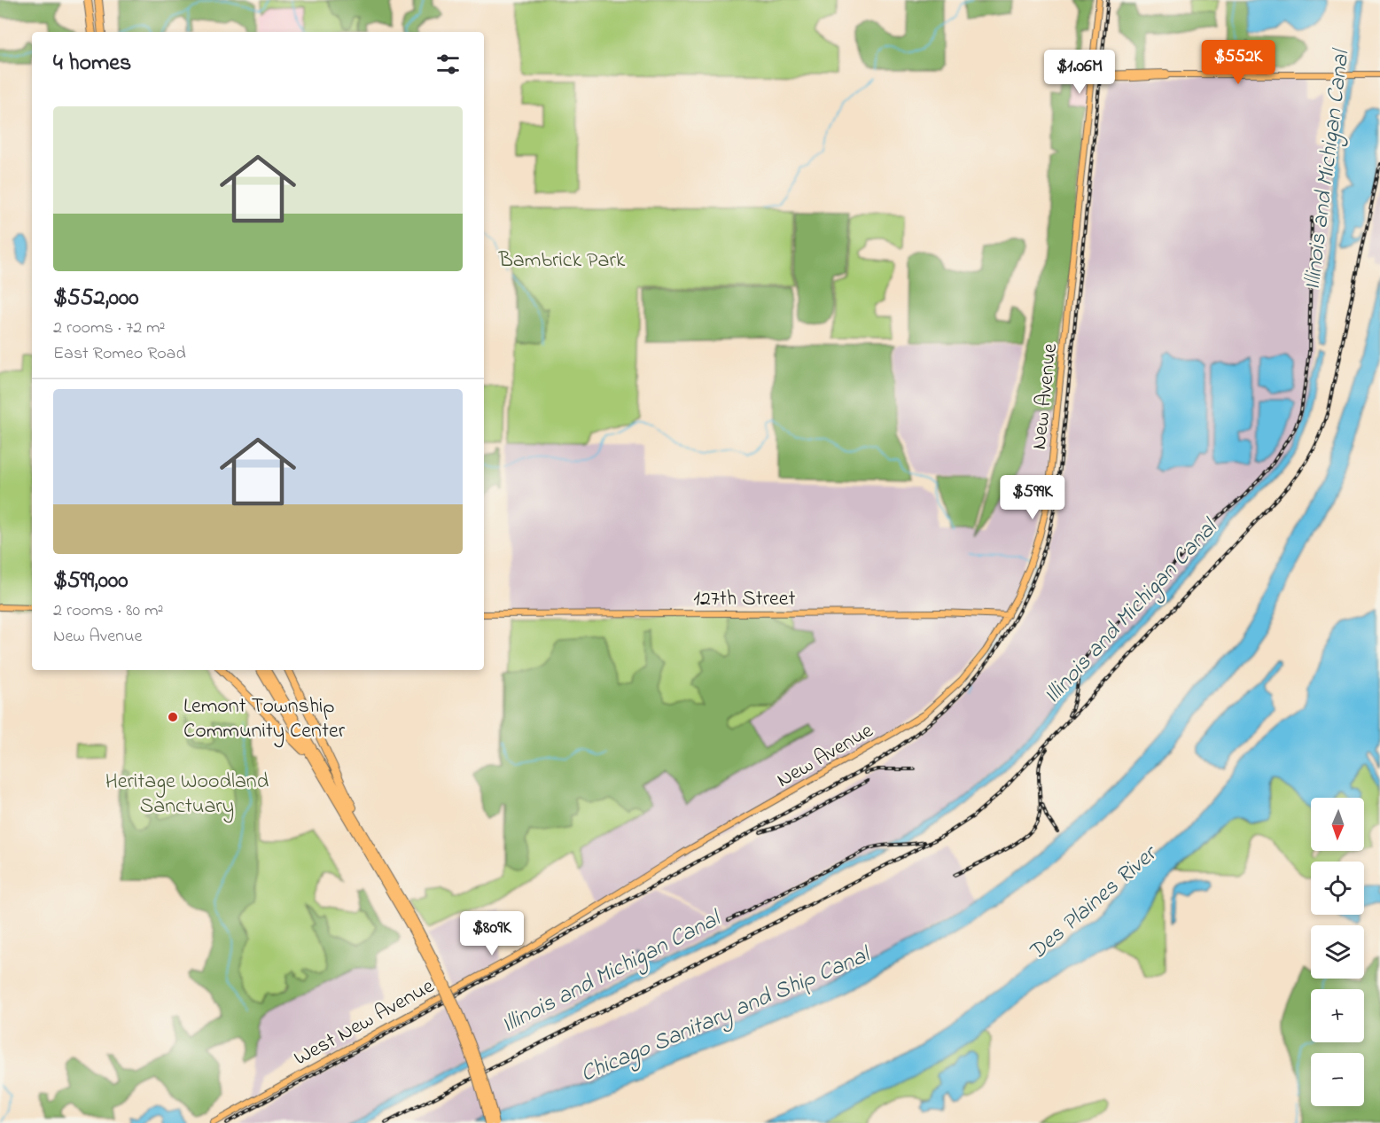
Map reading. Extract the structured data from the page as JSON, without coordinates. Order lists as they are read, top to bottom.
{
  "streets": {
    "main road": ["New Avenue", "127th Street", "West New Avenue"]
  },
  "crossings": [
    ["New Avenue", "127th Street"],
    ["New Avenue", "West New Avenue"]
  ],
  "water": ["Illinois and Michigan Canal", "Des Plaines River", "Chicago Sanitary and Ship Canal"],
  "parks": ["Bambrick Park", "Heritage Woodland Sanctuary"],
  "places": ["Lemont Township Community Center"],
  "north": "bottom",
  "page": {
    "heading": "4 homes",
    "price": [
      "$552K",
      "$1.06M",
      "$599K",
      "$809K"
    ],
    "list": [
      {
        "name": "$552,000",
        "note": "2 rooms · 72 m² · East Romeo Road"
      },
      {
        "name": "$599,000",
        "note": "2 rooms · 80 m² · New Avenue"
      }
    ],
    "map_buttons": ["+", "−"]
  }
}
